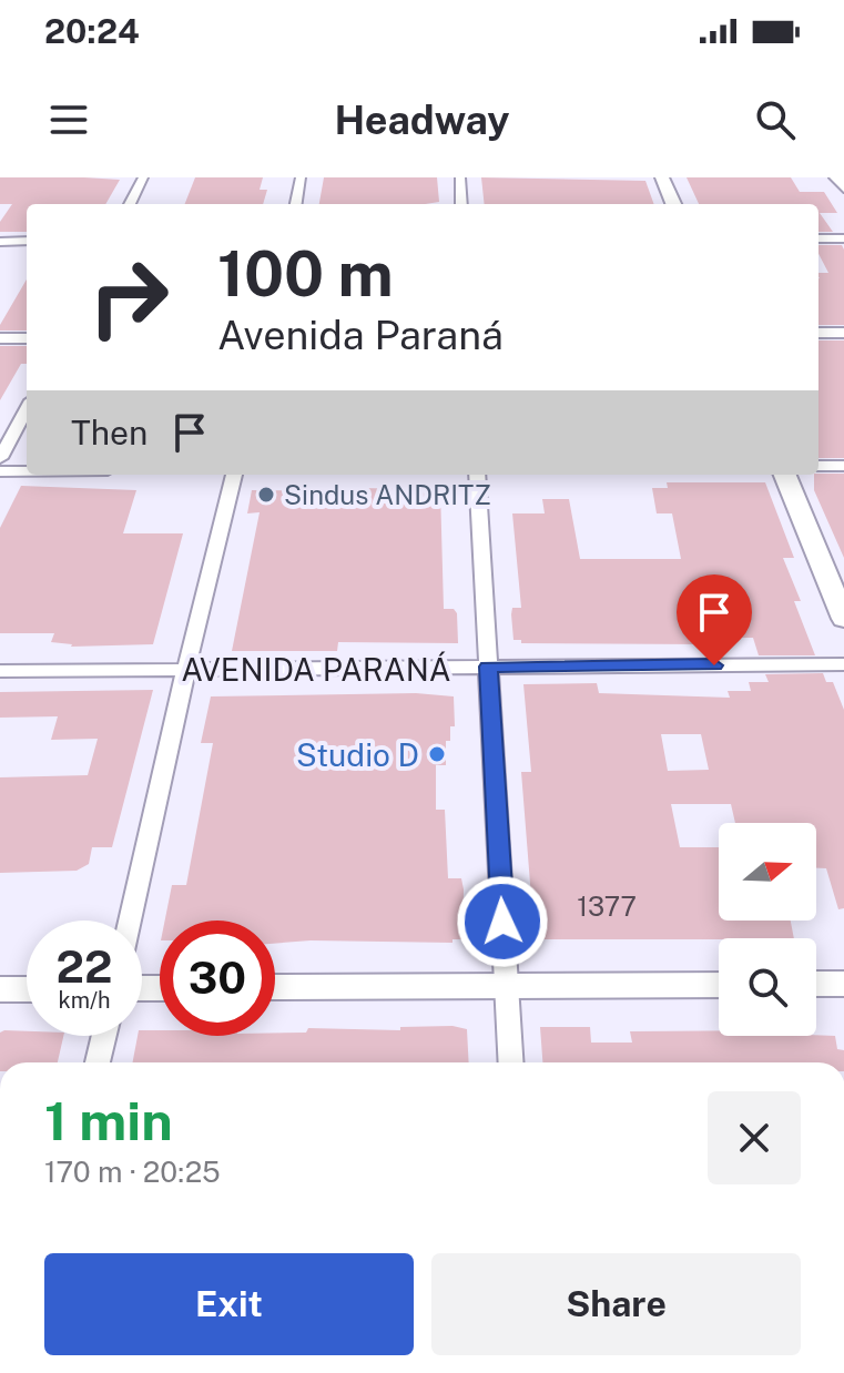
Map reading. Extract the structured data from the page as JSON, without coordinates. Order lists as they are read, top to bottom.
{
  "streets": {
    "street": ["AVENIDA PARANÁ"]
  },
  "places": ["Sindus ANDRITZ", "Studio D"],
  "house_numbers": ["1377"],
  "north": "right",
  "page": {
    "status": "20:24",
    "header": "Headway",
    "turn": ["100 m", "Avenida Paraná"],
    "then": "Then",
    "speed": "22 km/h",
    "limit": "30",
    "heading": ["1 min", "170 m · 20:25"],
    "buttons": ["Exit", "Share"]
  }
}
